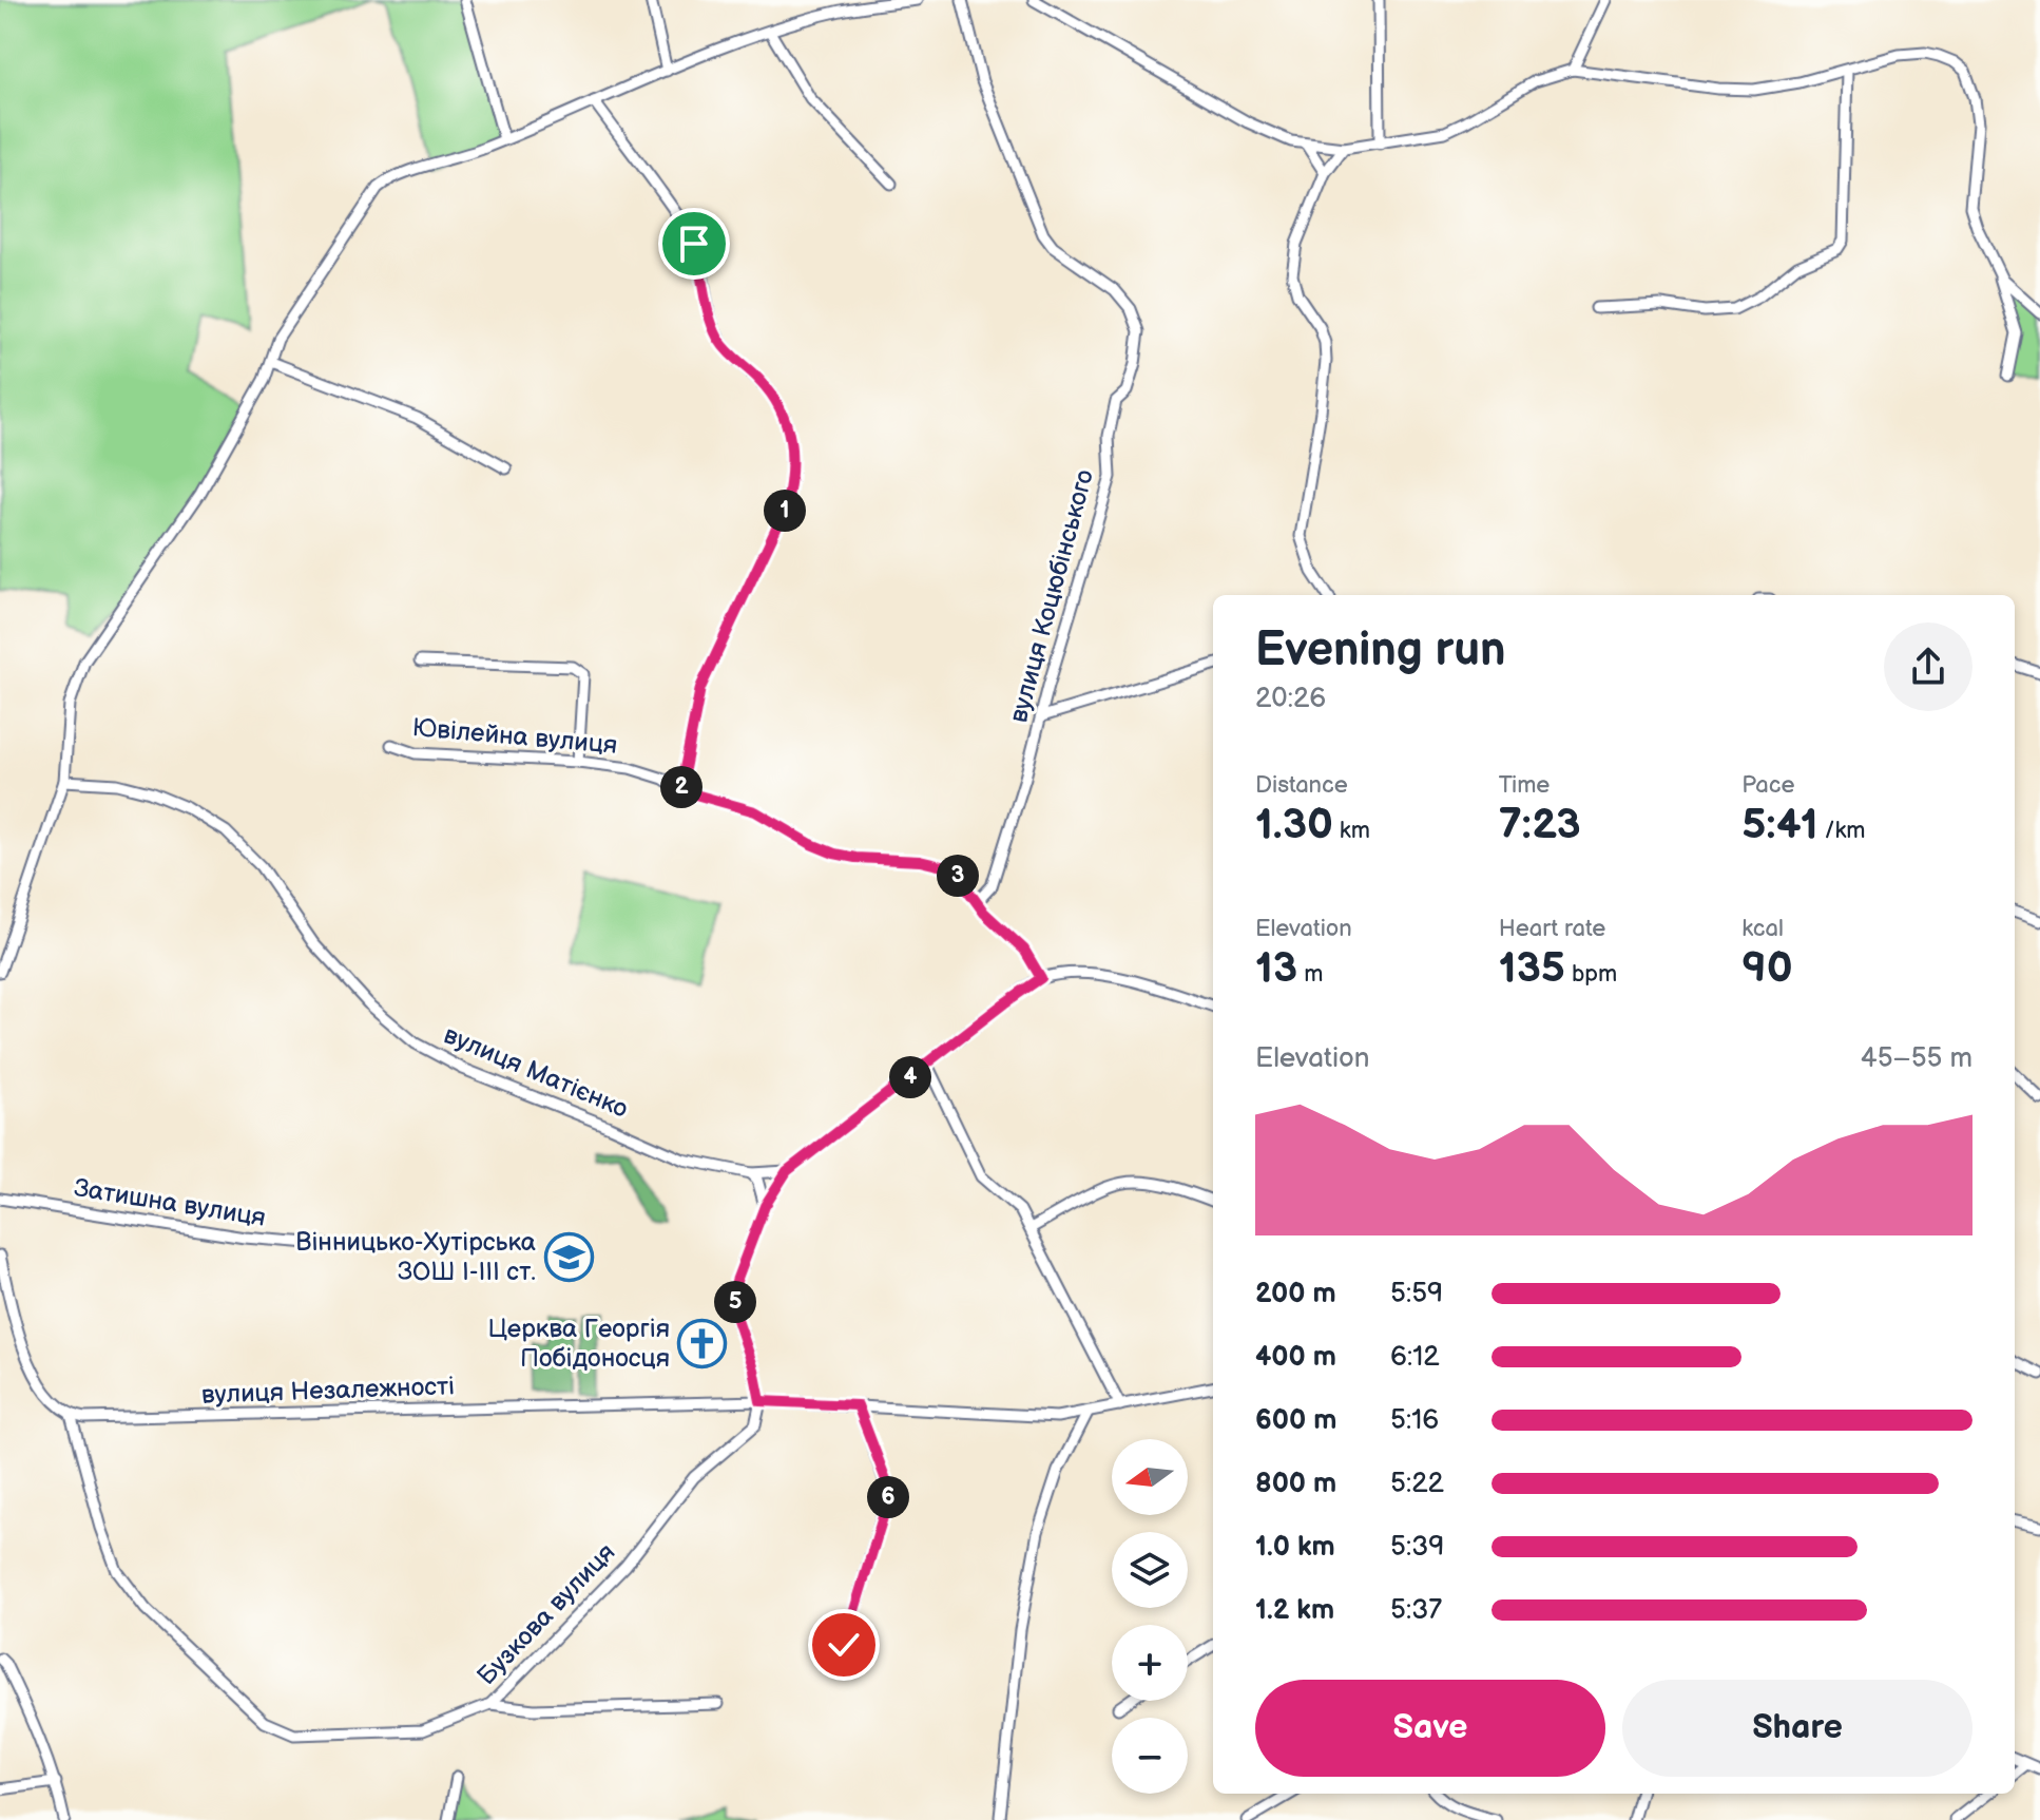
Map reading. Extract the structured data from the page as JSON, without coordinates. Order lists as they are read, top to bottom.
{
  "streets": {
    "street": [
      "вулиця Коцюбінського",
      "Ювілейна вулиця",
      "вулиця Матієнко",
      "Затишна вулиця",
      "вулиця Незалежності",
      "Бузкова вулиця"
    ]
  },
  "crossings": [
    ["вулиця Коцюбінського", "Ювілейна вулиця"],
    ["вулиця Незалежності", "Бузкова вулиця"]
  ],
  "places": {
    "school or university": ["Вінницько-Хутірська ЗОШ І-ІІІ ст."],
    "church": ["Церква Георгія Побідоносця"]
  },
  "north": "left",
  "page": {
    "pins": [
      "1",
      "2",
      "3",
      "4",
      "5",
      "6"
    ],
    "heading": ["Evening run", "20:26"],
    "stats": [
      ["Distance", "1.30 km"],
      ["Time", "7:23"],
      ["Pace", "5:41 /km"],
      ["Elevation", "13 m"],
      ["Heart rate", "135 bpm"],
      ["kcal", "90"]
    ],
    "chart": ["Elevation", "45–55 m"],
    "list": [
      {
        "name": "200 m",
        "note": "5:59"
      },
      {
        "name": "400 m",
        "note": "6:12"
      },
      {
        "name": "600 m",
        "note": "5:16"
      },
      {
        "name": "800 m",
        "note": "5:22"
      },
      {
        "name": "1.0 km",
        "note": "5:39"
      },
      {
        "name": "1.2 km",
        "note": "5:37"
      }
    ],
    "map_buttons": ["+", "−"],
    "buttons": ["Save", "Share"]
  }
}
